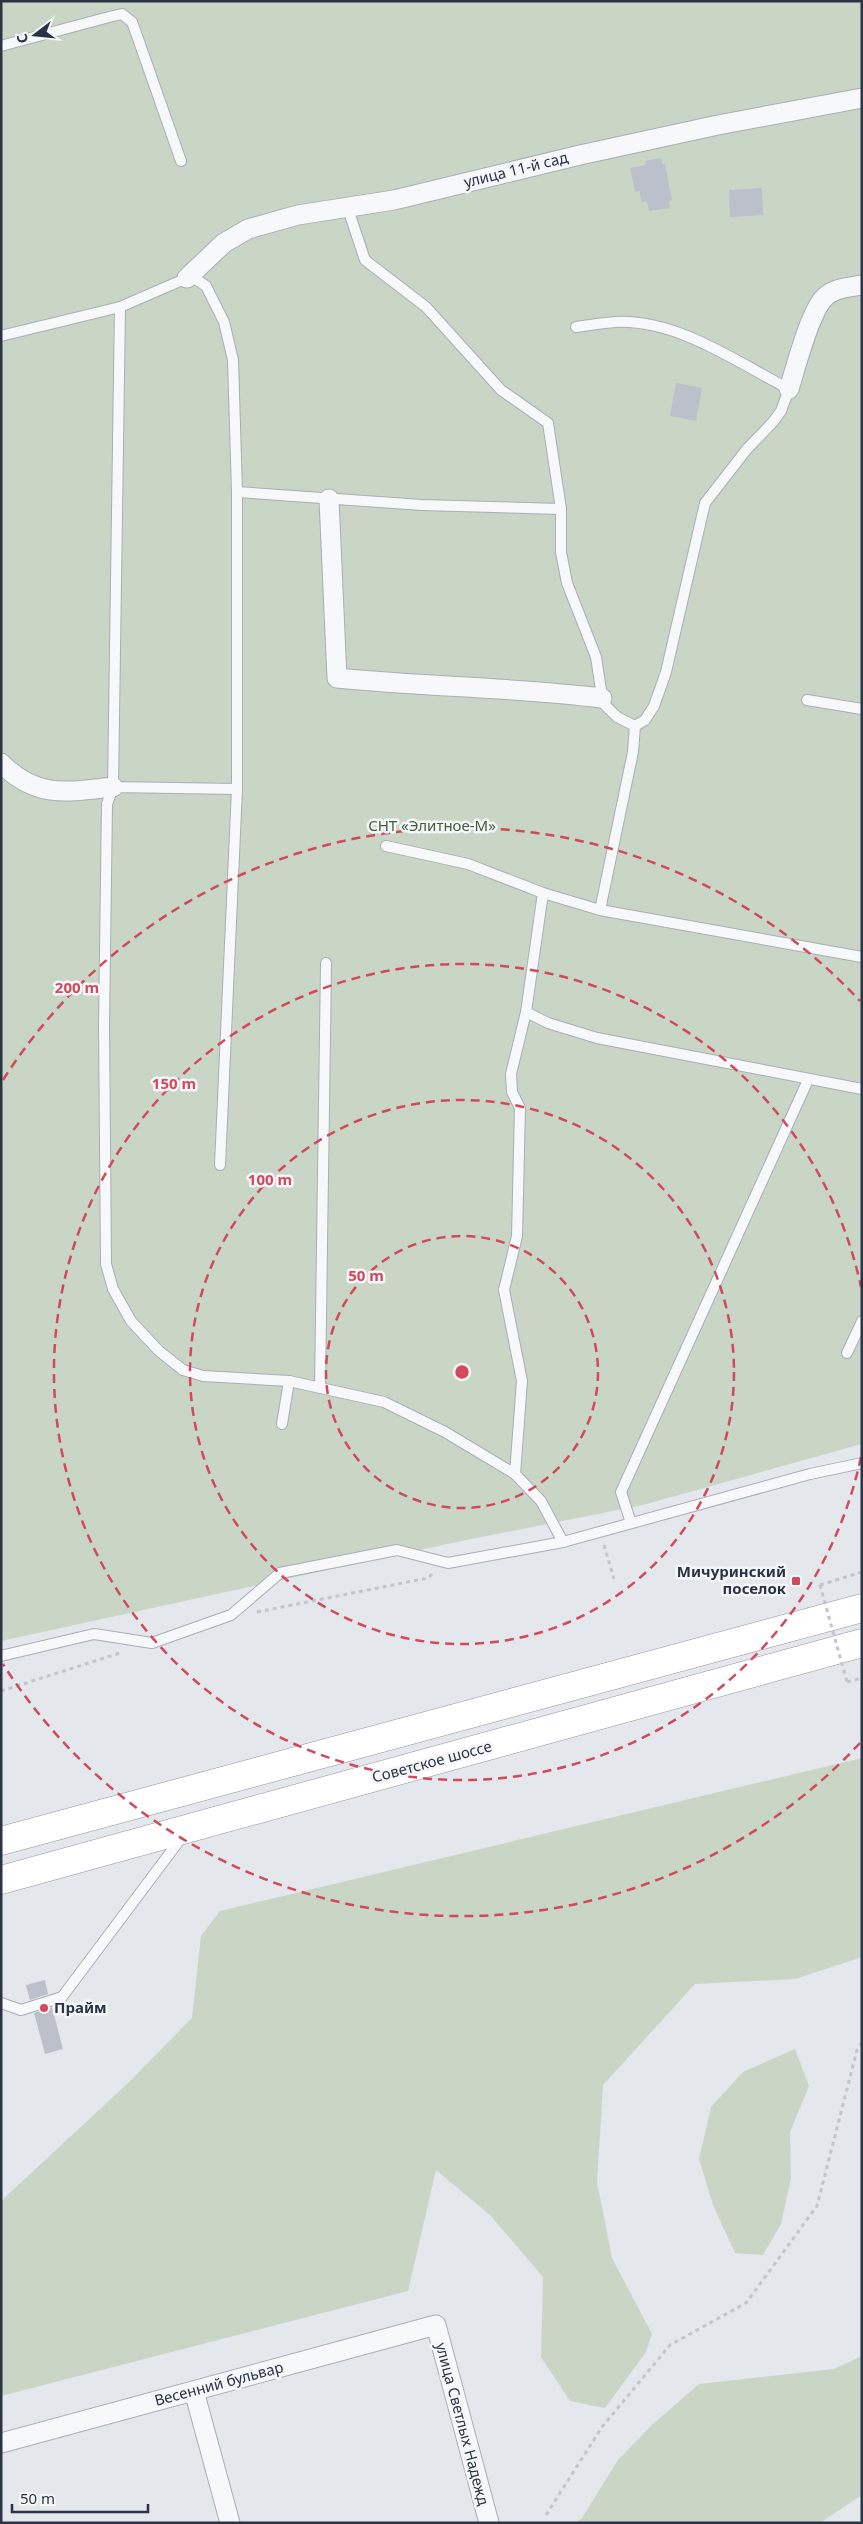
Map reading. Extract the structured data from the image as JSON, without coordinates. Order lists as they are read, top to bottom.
{
  "streets": {
    "highway": ["Советское шоссе"],
    "street": ["улица 11-й сад", "Весенний бульвар", "улица Светлых Надежд"]
  },
  "crossings": [
    ["Весенний бульвар", "улица Светлых Надежд"]
  ],
  "parks": ["СНТ «Элитное-М»"],
  "places": {
    "transit": ["Мичуринский поселок"],
    "other": ["Прайм"]
  },
  "scale_bar": "50 m",
  "north": "left",
  "rings": [
    "200 m",
    "150 m",
    "100 m",
    "50 m"
  ]
}
